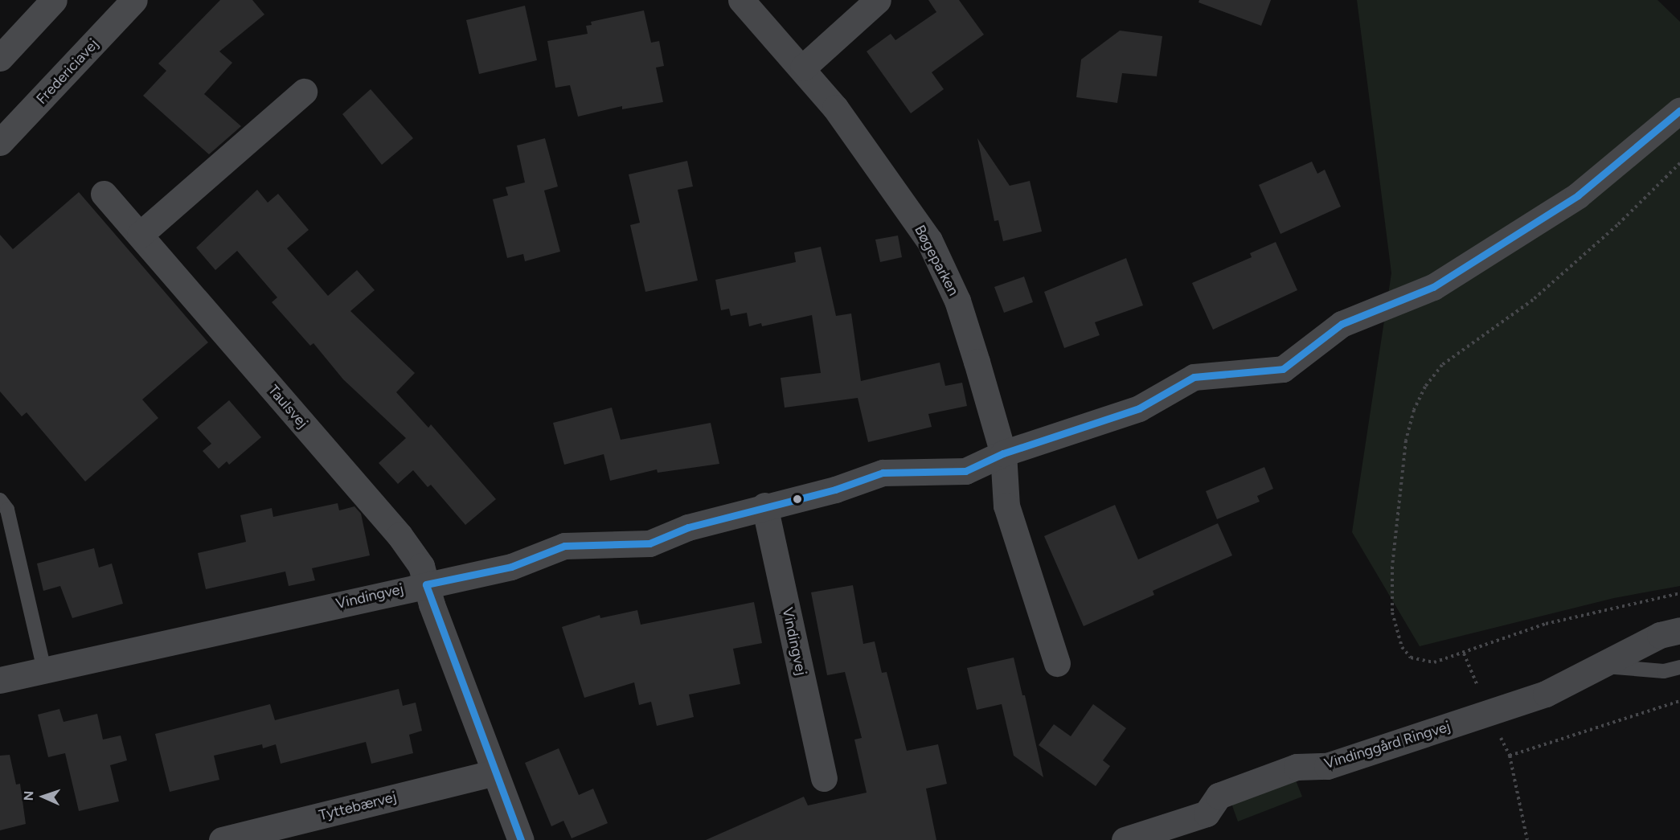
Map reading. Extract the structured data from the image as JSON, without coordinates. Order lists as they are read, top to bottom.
{
  "streets": {
    "main road": ["Fredericiavej"],
    "street": [
      "Bøgeparken",
      "Taulsvej",
      "Vindingvej",
      "Vindinggård Ringvej",
      "Tyttebærvej"
    ]
  },
  "crossings": [
    ["Bøgeparken", "Vindingvej"],
    ["Taulsvej", "Vindingvej"],
    ["Taulsvej", "Tyttebærvej"]
  ],
  "north": "left"
}
